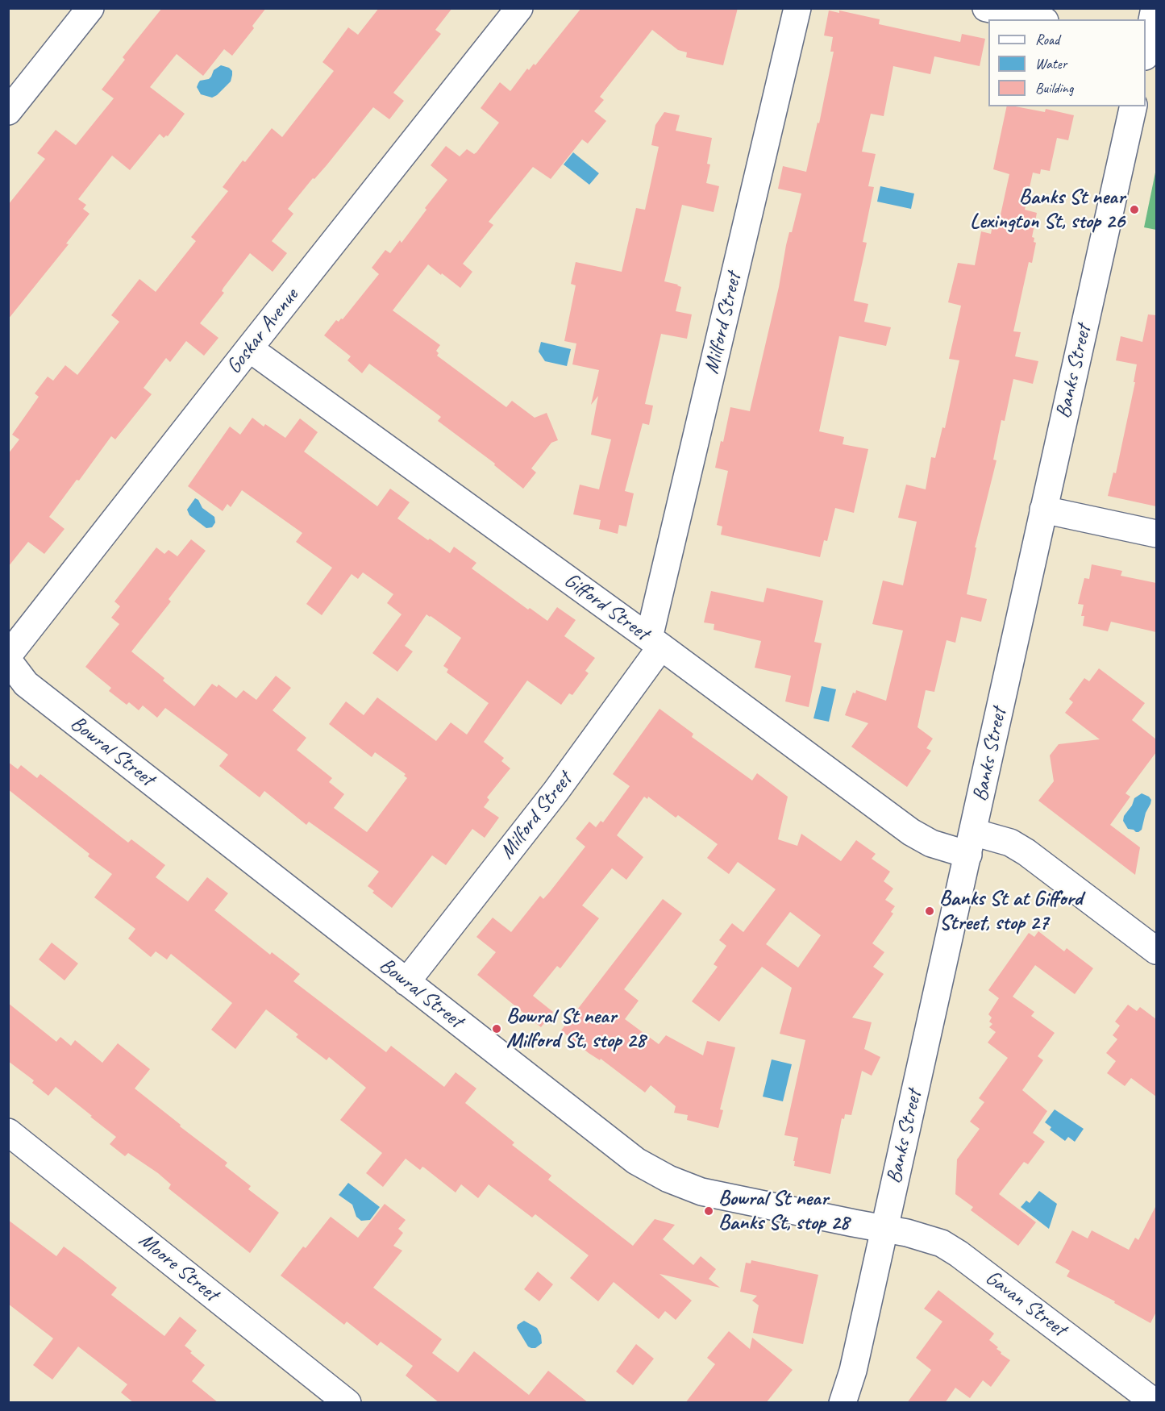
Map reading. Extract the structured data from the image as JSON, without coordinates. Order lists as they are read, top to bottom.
{
  "streets": {
    "street": [
      "Milford Street",
      "Goskar Avenue",
      "Banks Street",
      "Gifford Street",
      "Bowral Street",
      "Moore Street",
      "Gavan Street"
    ]
  },
  "crossings": [
    ["Milford Street", "Gifford Street"],
    ["Milford Street", "Bowral Street"],
    ["Goskar Avenue", "Gifford Street"],
    ["Banks Street", "Gifford Street"],
    ["Banks Street", "Bowral Street"],
    ["Banks Street", "Gavan Street"],
    ["Bowral Street", "Gavan Street"]
  ],
  "places": [
    "Banks St near Lexington St, stop 26",
    "Banks St at Gifford Street, stop 27",
    "Bowral St near Milford St, stop 28",
    "Bowral St near Banks St, stop 28"
  ],
  "legend": ["Road", "Water", "Building"]
}
